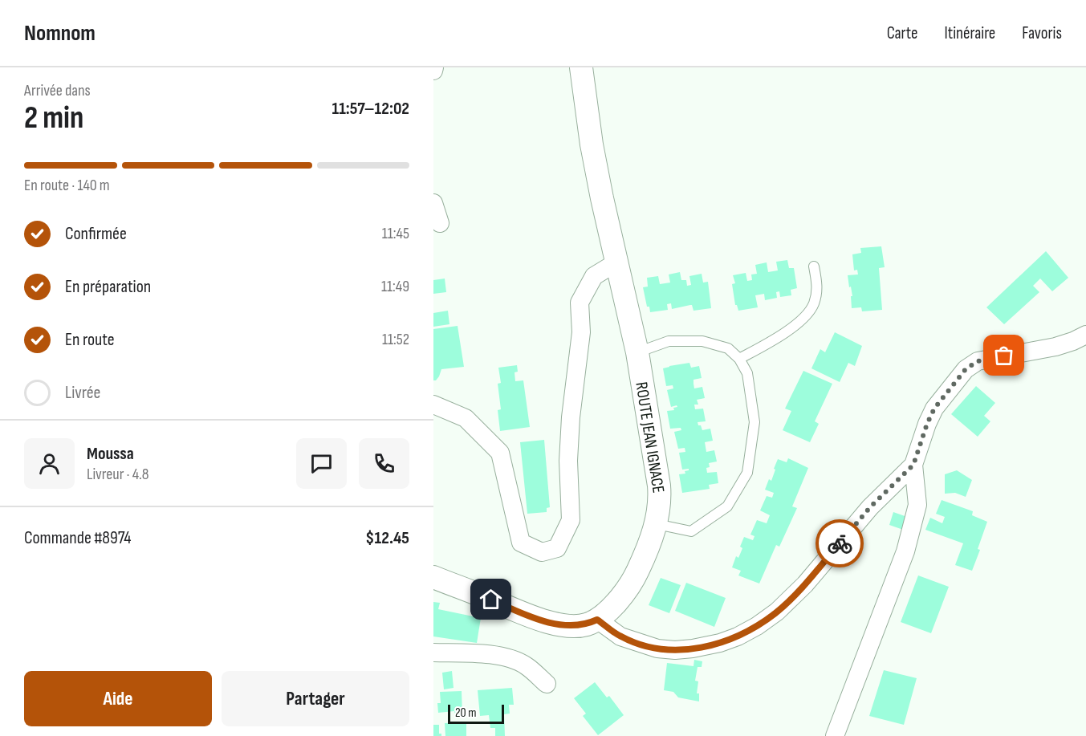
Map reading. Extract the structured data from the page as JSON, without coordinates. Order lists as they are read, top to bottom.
{
  "streets": {
    "street": ["ROUTE JEAN IGNACE"]
  },
  "scale_bar": "20 m",
  "page": {
    "header": "Nomnom",
    "nav": ["Carte", "Itinéraire", "Favoris"],
    "heading": ["2 min", "Arrivée dans", "11:57–12:02"],
    "panel": [
      "Moussa",
      "Livreur · 4.8",
      "Commande #8974",
      "$12.45"
    ],
    "bar": "En route · 140 m",
    "list": [
      ["Confirmée", "11:45"],
      ["En préparation", "11:49"],
      ["En route", "11:52"],
      "Livrée"
    ],
    "buttons": ["Aide", "Partager"],
    "scale": "20 m"
  }
}
